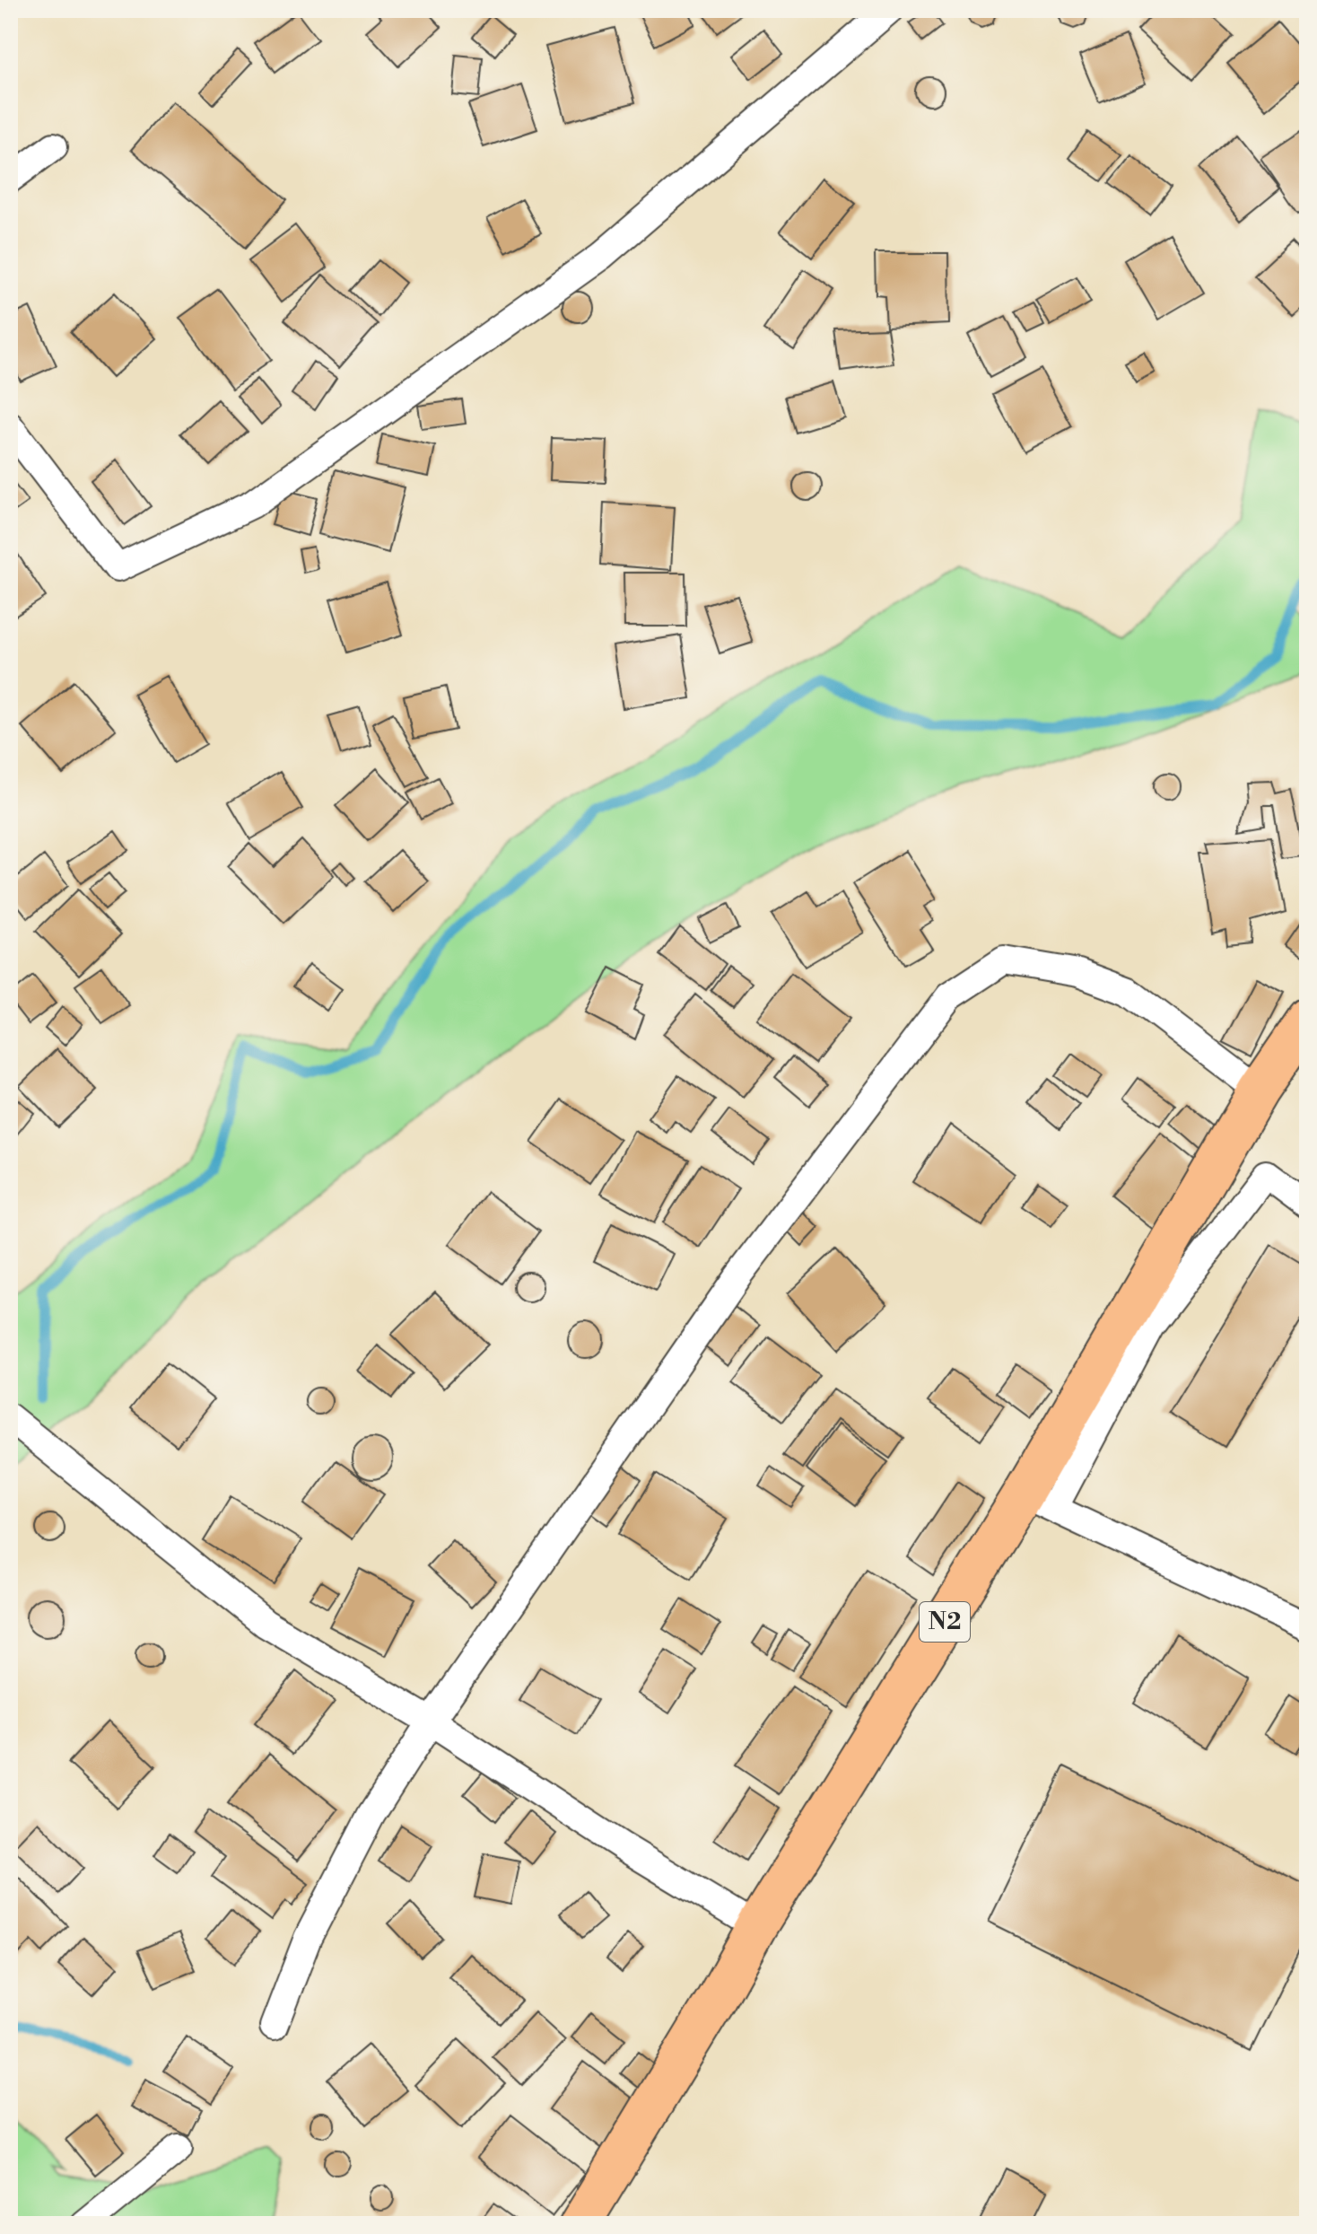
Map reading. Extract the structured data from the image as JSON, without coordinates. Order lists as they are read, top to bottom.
{
  "streets": {
    "highway": ["N2"]
  }
}
